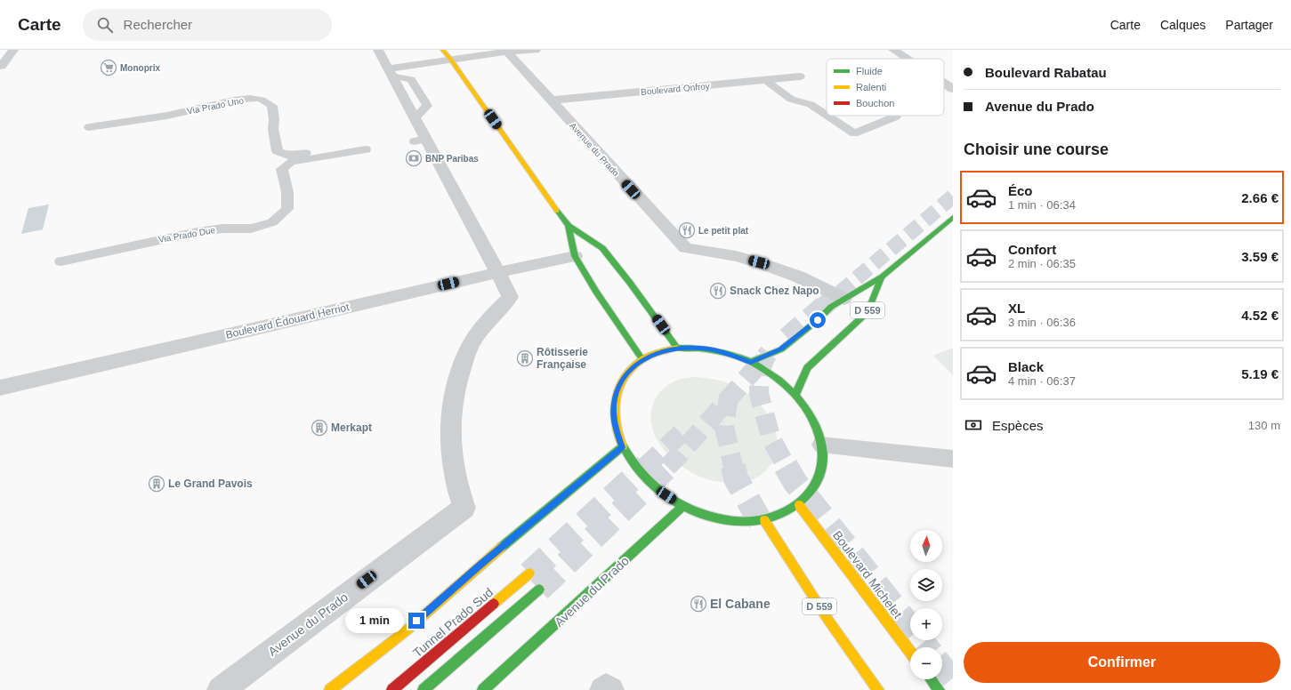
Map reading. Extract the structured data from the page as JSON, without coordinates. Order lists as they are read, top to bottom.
{
  "streets": {
    "main road": [
      "Avenue du Prado",
      "D 559",
      "Boulevard Michelet",
      "Tunnel Prado Sud"
    ],
    "street": ["Boulevard Onfroy", "Boulevard Édouard Herriot"],
    "lane": ["Via Prado Uno", "Via Prado Due"]
  },
  "crossings": [
    ["Boulevard Onfroy", "Avenue du Prado"],
    ["Via Prado Uno", "Via Prado Due"],
    ["Avenue du Prado", "D 559"],
    ["Avenue du Prado", "Boulevard Édouard Herriot"]
  ],
  "places": {
    "supermarket": ["Monoprix"],
    "bank": ["BNP Paribas"],
    "restaurant": ["Le petit plat", "Snack Chez Napo", "El Cabane"],
    "building": ["Rôtisserie Française", "Merkapt", "Le Grand Pavois"]
  },
  "legend": ["Fluide", "Ralenti", "Bouchon"],
  "north": "top",
  "page": {
    "header": "Carte",
    "search": "Rechercher",
    "nav": ["Carte", "Calques", "Partager"],
    "banner": ["Boulevard Rabatau", "Avenue du Prado"],
    "heading": "Choisir une course",
    "list": [
      {
        "name": "Éco",
        "note": "1 min · 06:34",
        "value": "2.66 €"
      },
      {
        "name": "Confort",
        "note": "2 min · 06:35",
        "value": "3.59 €"
      },
      {
        "name": "XL",
        "note": "3 min · 06:36",
        "value": "4.52 €"
      },
      {
        "name": "Black",
        "note": "4 min · 06:37",
        "value": "5.19 €"
      }
    ],
    "pay": ["Espèces", "130 m"],
    "map_buttons": ["+", "−"],
    "bubble": "1 min",
    "buttons": "Confirmer"
  }
}
